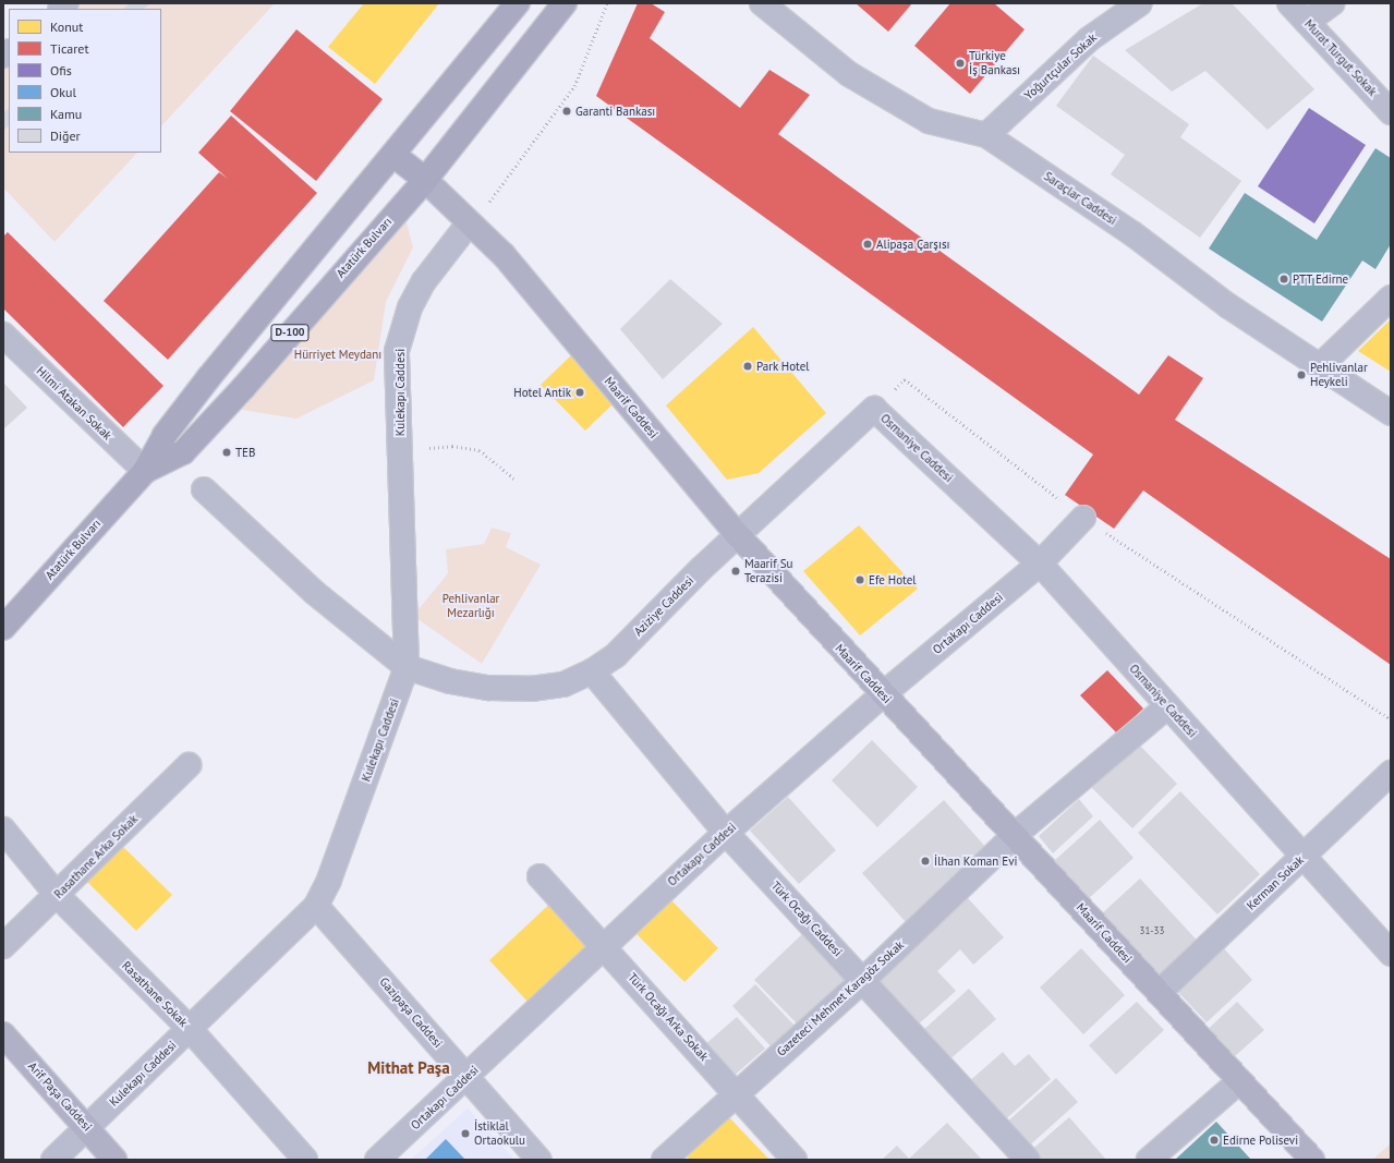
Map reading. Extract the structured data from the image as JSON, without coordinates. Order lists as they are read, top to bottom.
{
  "streets": {
    "main road": ["Atatürk Bulvarı", "D-100"],
    "street": [
      "Murat Turgut Sokak",
      "Yoğurtçular Sokak",
      "Saraçlar Caddesi",
      "Kulekapı Caddesi",
      "Hilmi Atakan Sokak",
      "Maarif Caddesi",
      "Osmaniye Caddesi",
      "Aziziye Caddesi",
      "Ortakapı Caddesi",
      "Rasathane Arka Sokak",
      "Kerman Sokak",
      "Türk Ocağı Caddesi",
      "Rasathane Sokak",
      "Gazeteci Mehmet Karagöz Sokak",
      "Gazipaşa Caddesi",
      "Türk Ocağı Arka Sokak",
      "Arif Paşa Caddesi"
    ]
  },
  "crossings": [
    ["Yoğurtçular Sokak", "Saraçlar Caddesi"],
    ["Atatürk Bulvarı", "Hilmi Atakan Sokak"],
    ["Atatürk Bulvarı", "Maarif Caddesi"],
    ["Kulekapı Caddesi", "Maarif Caddesi"],
    ["Kulekapı Caddesi", "Aziziye Caddesi"],
    ["Kulekapı Caddesi", "Rasathane Sokak"],
    ["Kulekapı Caddesi", "Gazipaşa Caddesi"],
    ["Kulekapı Caddesi", "Arif Paşa Caddesi"],
    ["Maarif Caddesi", "Aziziye Caddesi"],
    ["Maarif Caddesi", "Ortakapı Caddesi"],
    ["Maarif Caddesi", "Kerman Sokak"],
    ["Maarif Caddesi", "Gazeteci Mehmet Karagöz Sokak"],
    ["Osmaniye Caddesi", "Aziziye Caddesi"],
    ["Osmaniye Caddesi", "Ortakapı Caddesi"],
    ["Osmaniye Caddesi", "Kerman Sokak"],
    ["Osmaniye Caddesi", "Gazeteci Mehmet Karagöz Sokak"],
    ["Aziziye Caddesi", "Türk Ocağı Caddesi"],
    ["Ortakapı Caddesi", "Türk Ocağı Caddesi"],
    ["Ortakapı Caddesi", "Gazipaşa Caddesi"],
    ["Ortakapı Caddesi", "Türk Ocağı Arka Sokak"],
    ["Rasathane Arka Sokak", "Rasathane Sokak"],
    ["Türk Ocağı Caddesi", "Gazeteci Mehmet Karagöz Sokak"],
    ["Gazeteci Mehmet Karagöz Sokak", "Türk Ocağı Arka Sokak"]
  ],
  "districts": ["Mithat Paşa"],
  "parks": ["Hürriyet Meydanı", "Pehlivanlar Mezarlığı"],
  "places": [
    "Türkiye İş Bankası",
    "Garanti Bankası",
    "Alipaşa Çarşısı",
    "PTT Edirne",
    "Park Hotel",
    "Pehlivanlar Heykeli",
    "Hotel Antik",
    "TEB",
    "Maarif Su Terazisi",
    "Efe Hotel",
    "İlhan Koman Evi",
    "İstiklal Ortaokulu",
    "Edirne Polisevi"
  ],
  "house_numbers": ["31-33"],
  "legend": [
    "Konut",
    "Ticaret",
    "Ofis",
    "Okul",
    "Kamu",
    "Diğer"
  ]
}
